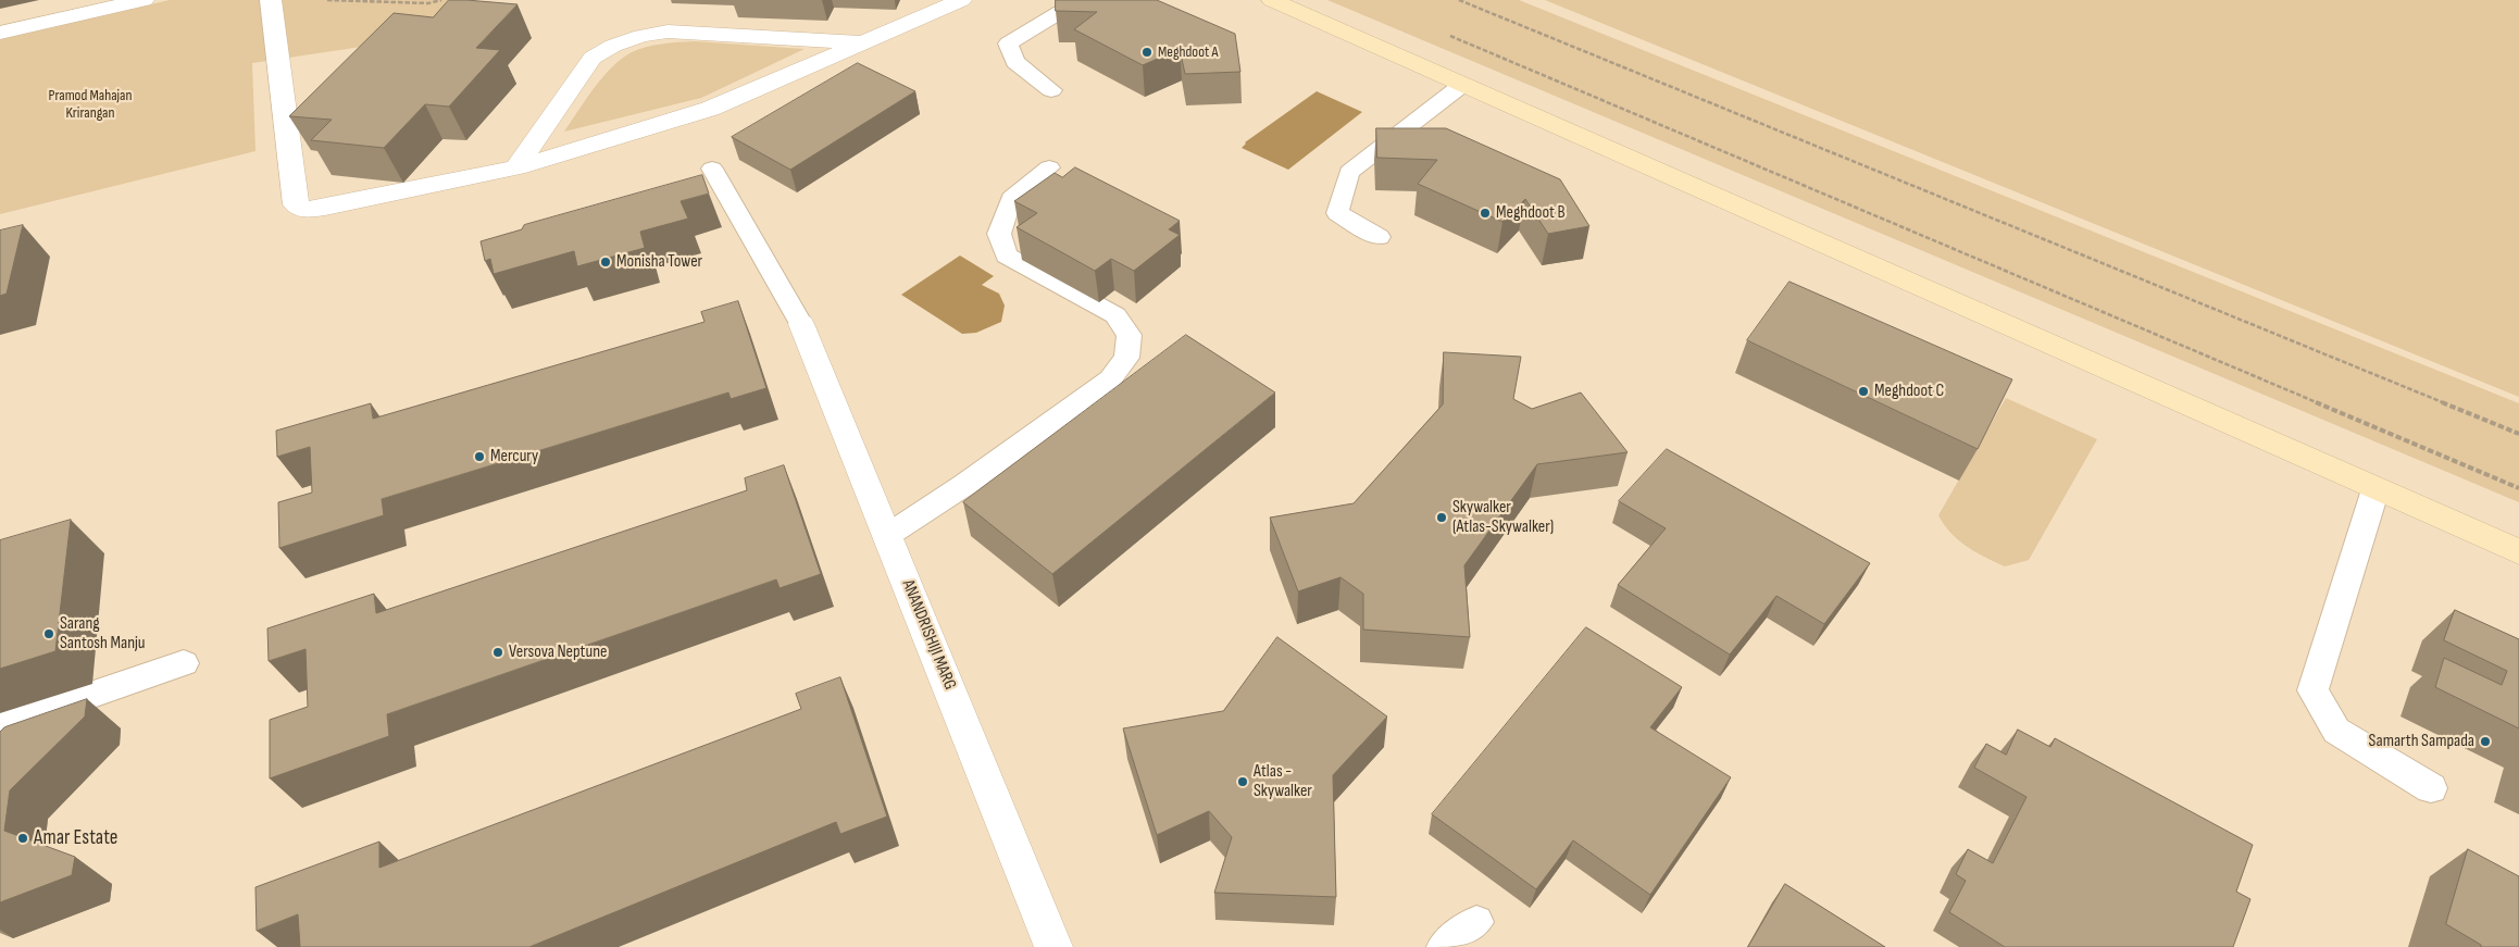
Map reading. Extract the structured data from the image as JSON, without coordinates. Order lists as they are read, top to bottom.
{
  "streets": {
    "street": ["ANANDRISHIJI MARG"]
  },
  "parks": ["Pramod Mahajan Krirangan"],
  "places": [
    "Meghdoot A",
    "Meghdoot B",
    "Monisha Tower",
    "Meghdoot C",
    "Mercury",
    "Skywalker (Atlas-Skywalker)",
    "Sarang Santosh Manju",
    "Versova Neptune",
    "Samarth Sampada",
    "Atlas - Skywalker",
    "Amar Estate"
  ]
}
